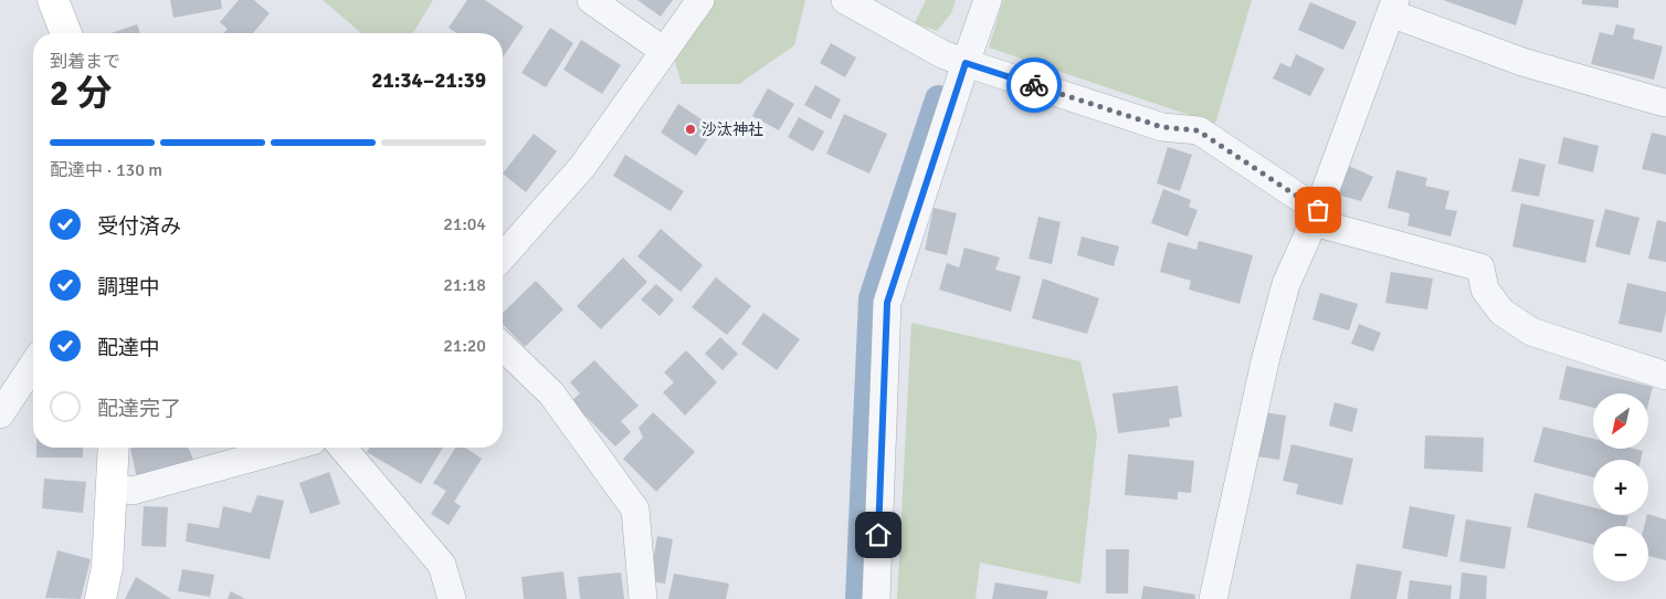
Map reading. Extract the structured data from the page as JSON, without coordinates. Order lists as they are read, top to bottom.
{
  "places": ["沙汰神社"],
  "north": "bottom left",
  "page": {
    "heading": ["2 分", "到着まで", "21:34–21:39"],
    "bar": "配達中 · 130 m",
    "list": [
      ["受付済み", "21:04"],
      ["調理中", "21:18"],
      ["配達中", "21:20"],
      "配達完了"
    ],
    "map_buttons": ["+", "−"]
  }
}
